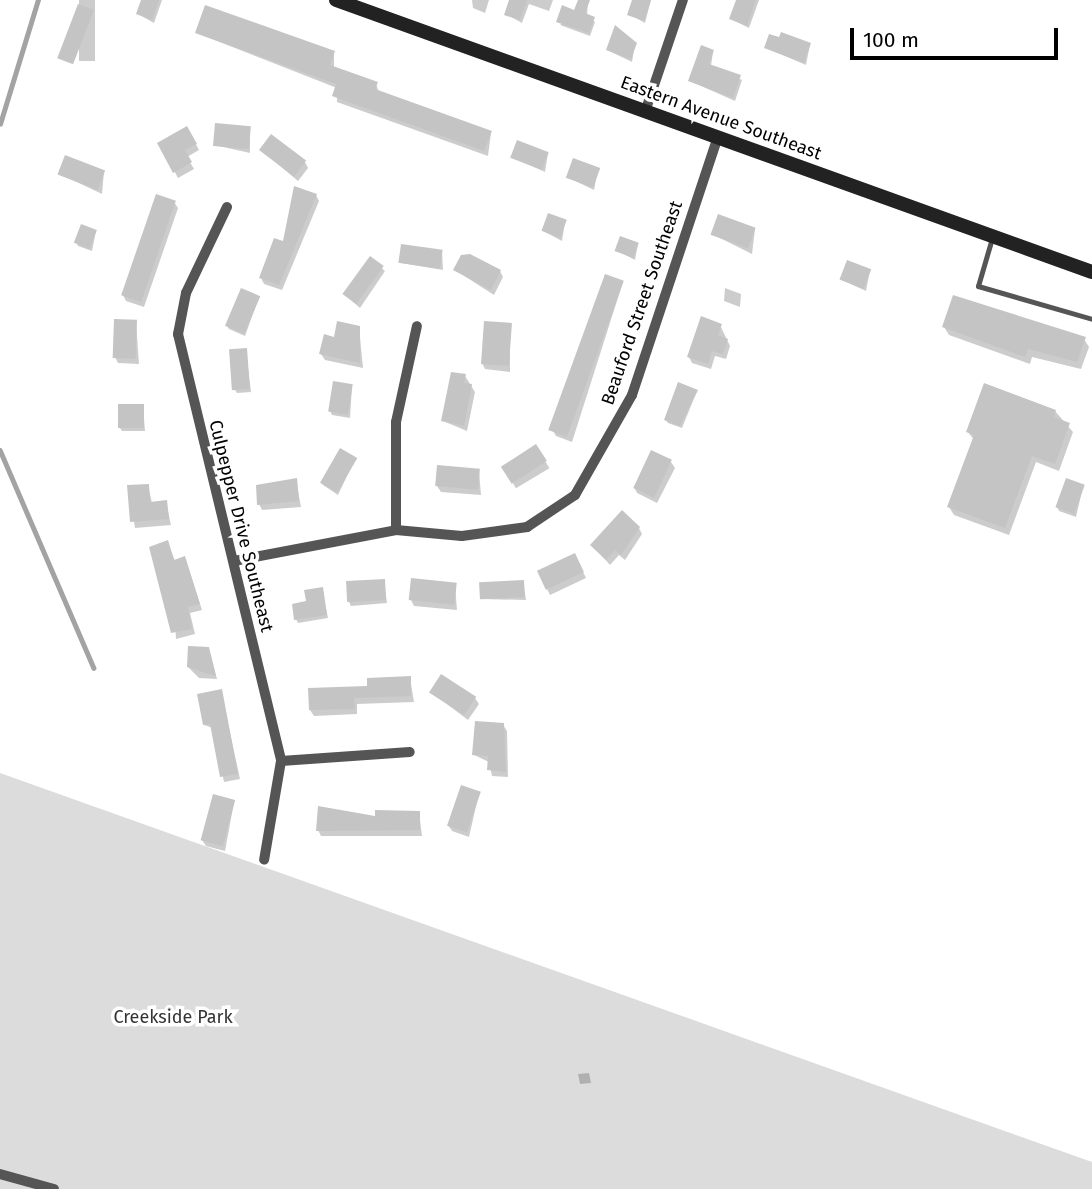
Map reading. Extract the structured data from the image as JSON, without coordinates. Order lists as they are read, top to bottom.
{
  "streets": {
    "street": ["Eastern Avenue Southeast", "Beauford Street Southeast", "Culpepper Drive Southeast"]
  },
  "crossings": [
    ["Eastern Avenue Southeast", "Beauford Street Southeast"],
    ["Beauford Street Southeast", "Culpepper Drive Southeast"]
  ],
  "parks": ["Creekside Park"],
  "scale_bar": "100 m"
}
